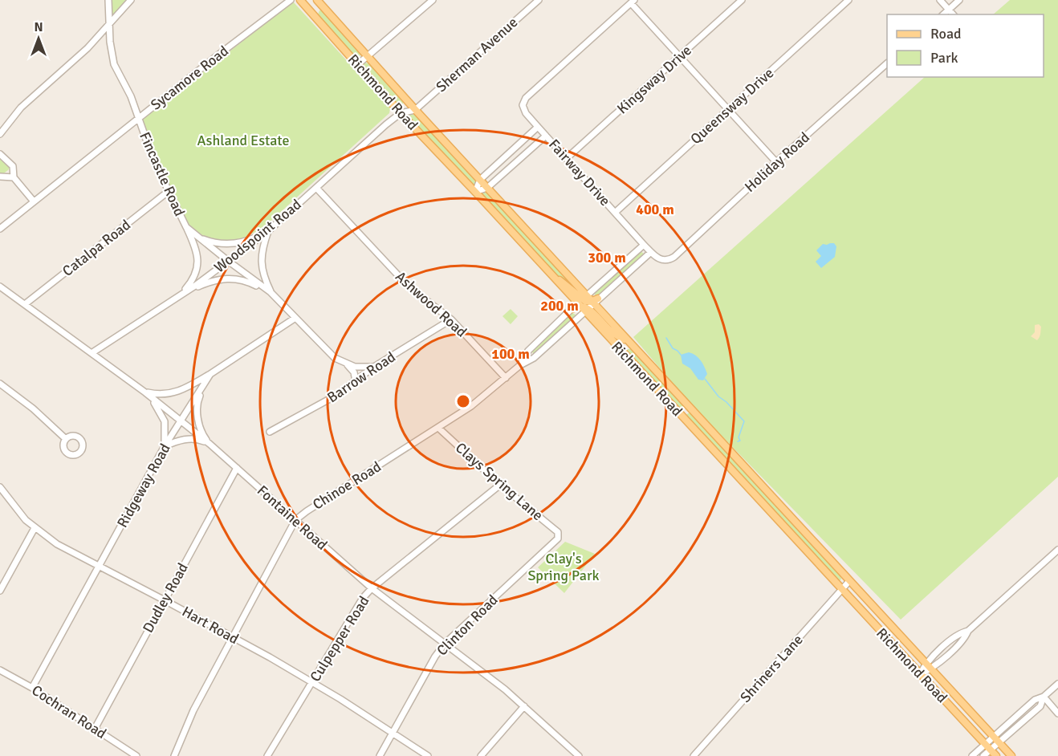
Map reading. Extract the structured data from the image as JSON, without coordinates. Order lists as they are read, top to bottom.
{
  "streets": {
    "main road": ["Richmond Road"],
    "street": [
      "Sherman Avenue",
      "Sycamore Road",
      "Kingsway Drive",
      "Queensway Drive",
      "Holiday Road",
      "Fairway Drive",
      "Fincastle Road",
      "Woodspoint Road",
      "Catalpa Road",
      "Ashwood Road",
      "Barrow Road",
      "Clays Spring Lane",
      "Ridgeway Road",
      "Chinoe Road",
      "Fontaine Road",
      "Dudley Road",
      "Hart Road",
      "Clinton Road",
      "Culpepper Road",
      "Shriners Lane",
      "Cochran Road"
    ]
  },
  "crossings": [
    ["Sherman Avenue", "Richmond Road"],
    ["Sherman Avenue", "Woodspoint Road"],
    ["Sycamore Road", "Fincastle Road"],
    ["Kingsway Drive", "Fairway Drive"],
    ["Richmond Road", "Woodspoint Road"],
    ["Richmond Road", "Chinoe Road"],
    ["Richmond Road", "Shriners Lane"],
    ["Queensway Drive", "Fairway Drive"],
    ["Holiday Road", "Fairway Drive"],
    ["Fincastle Road", "Woodspoint Road"],
    ["Fincastle Road", "Catalpa Road"],
    ["Fincastle Road", "Barrow Road"],
    ["Fincastle Road", "Ridgeway Road"],
    ["Woodspoint Road", "Ashwood Road"],
    ["Woodspoint Road", "Fontaine Road"],
    ["Catalpa Road", "Fontaine Road"],
    ["Ashwood Road", "Barrow Road"],
    ["Ashwood Road", "Chinoe Road"],
    ["Clays Spring Lane", "Chinoe Road"],
    ["Clays Spring Lane", "Clinton Road"],
    ["Clays Spring Lane", "Culpepper Road"],
    ["Ridgeway Road", "Fontaine Road"],
    ["Ridgeway Road", "Hart Road"],
    ["Ridgeway Road", "Cochran Road"],
    ["Chinoe Road", "Fontaine Road"],
    ["Chinoe Road", "Hart Road"],
    ["Fontaine Road", "Dudley Road"],
    ["Fontaine Road", "Clinton Road"],
    ["Fontaine Road", "Culpepper Road"],
    ["Dudley Road", "Hart Road"],
    ["Dudley Road", "Cochran Road"],
    ["Hart Road", "Clinton Road"],
    ["Hart Road", "Culpepper Road"]
  ],
  "parks": ["Ashland Estate", "Clay's Spring Park"],
  "legend": ["Road", "Park"],
  "north": "top",
  "rings": [
    "400 m",
    "300 m",
    "200 m",
    "100 m"
  ]
}
